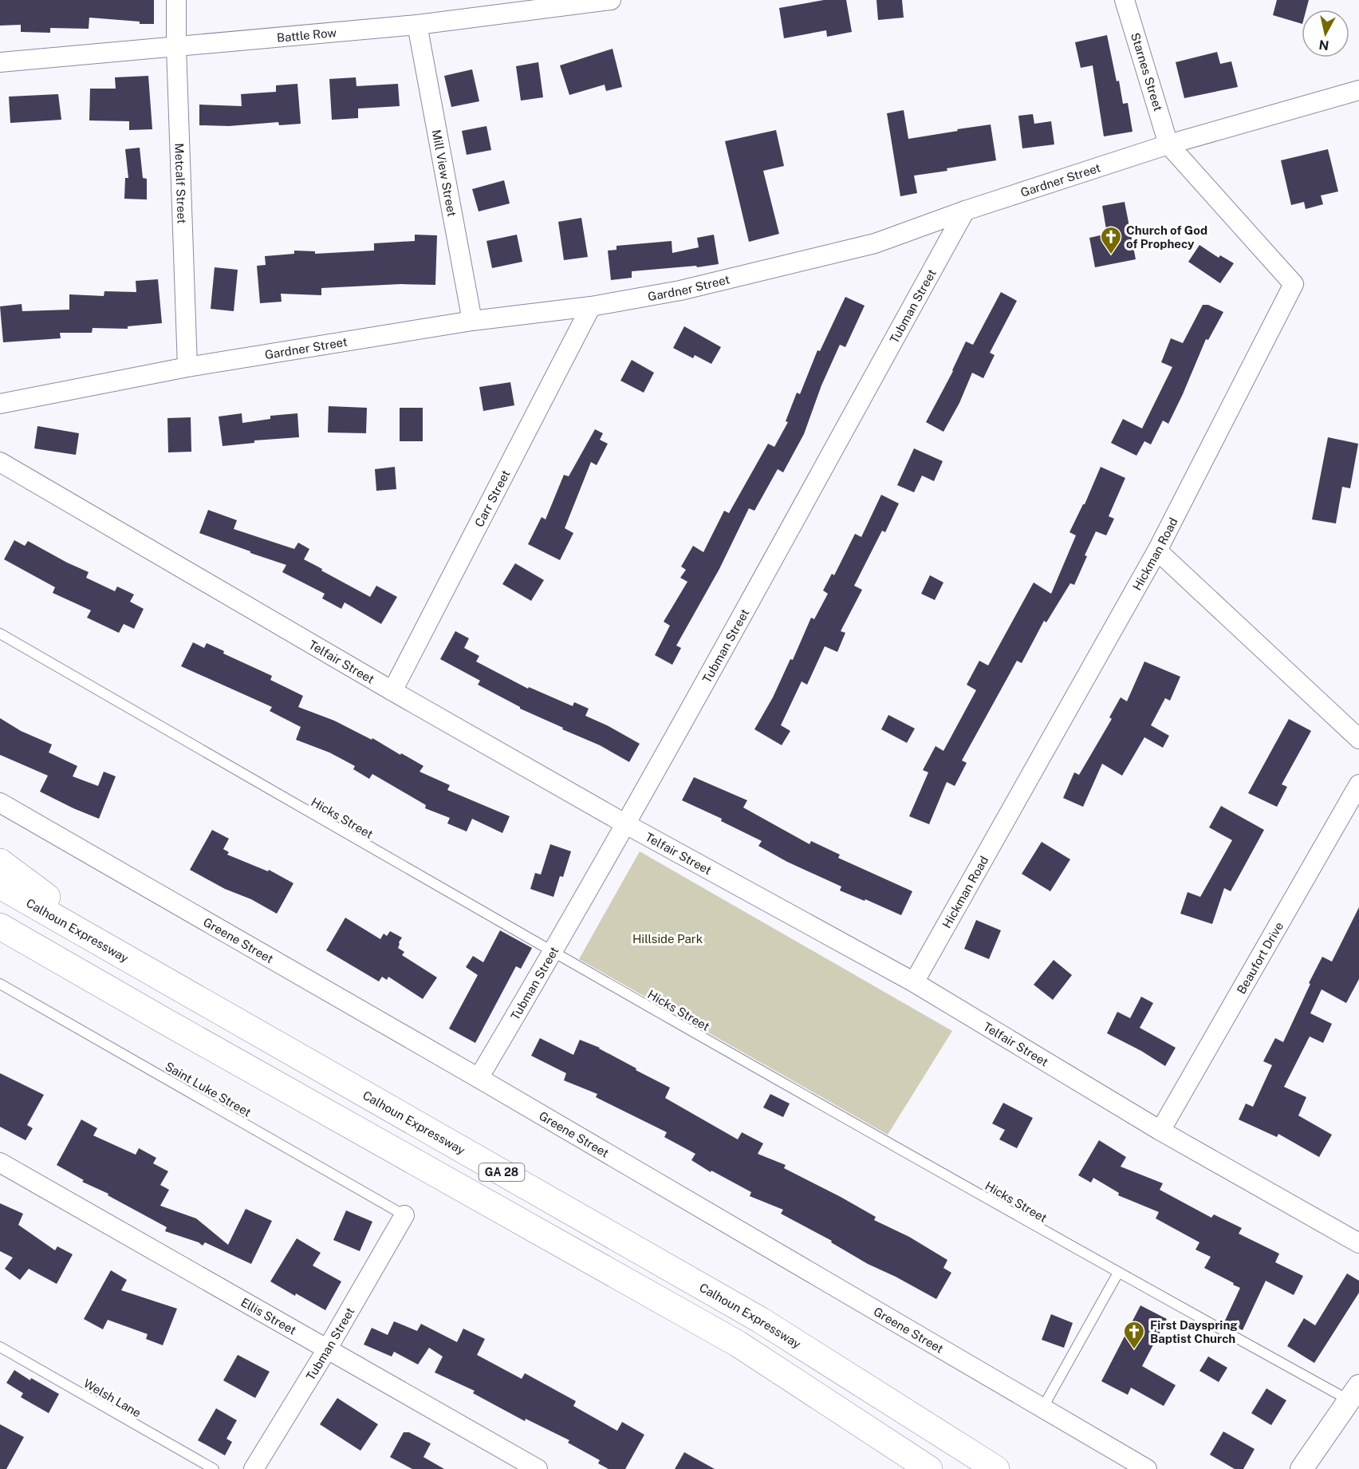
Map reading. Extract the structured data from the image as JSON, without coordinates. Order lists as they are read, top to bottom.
{
  "streets": {
    "highway": ["Calhoun Expressway", "GA 28"],
    "street": [
      "Battle Row",
      "Starnes Street",
      "Mill View Street",
      "Gardner Street",
      "Metcalf Street",
      "Tubman Street",
      "Carr Street",
      "Hickman Road",
      "Telfair Street",
      "Greene Street",
      "Beaufort Drive",
      "Ellis Street"
    ],
    "lane": ["Hicks Street", "Saint Luke Street", "Welsh Lane"]
  },
  "crossings": [
    ["Battle Row", "Mill View Street"],
    ["Battle Row", "Metcalf Street"],
    ["Starnes Street", "Gardner Street"],
    ["Starnes Street", "Hickman Road"],
    ["Mill View Street", "Gardner Street"],
    ["Gardner Street", "Metcalf Street"],
    ["Gardner Street", "Tubman Street"],
    ["Gardner Street", "Carr Street"],
    ["Gardner Street", "Hickman Road"],
    ["Tubman Street", "Telfair Street"],
    ["Tubman Street", "Hicks Street"],
    ["Tubman Street", "Greene Street"],
    ["Tubman Street", "Saint Luke Street"],
    ["Tubman Street", "Ellis Street"],
    ["Carr Street", "Telfair Street"],
    ["Hickman Road", "Telfair Street"],
    ["Telfair Street", "Beaufort Drive"]
  ],
  "parks": ["Hillside Park"],
  "places": {
    "church": ["Church of God of Prophecy", "First Dayspring Baptist Church"]
  },
  "north": "bottom"
}
